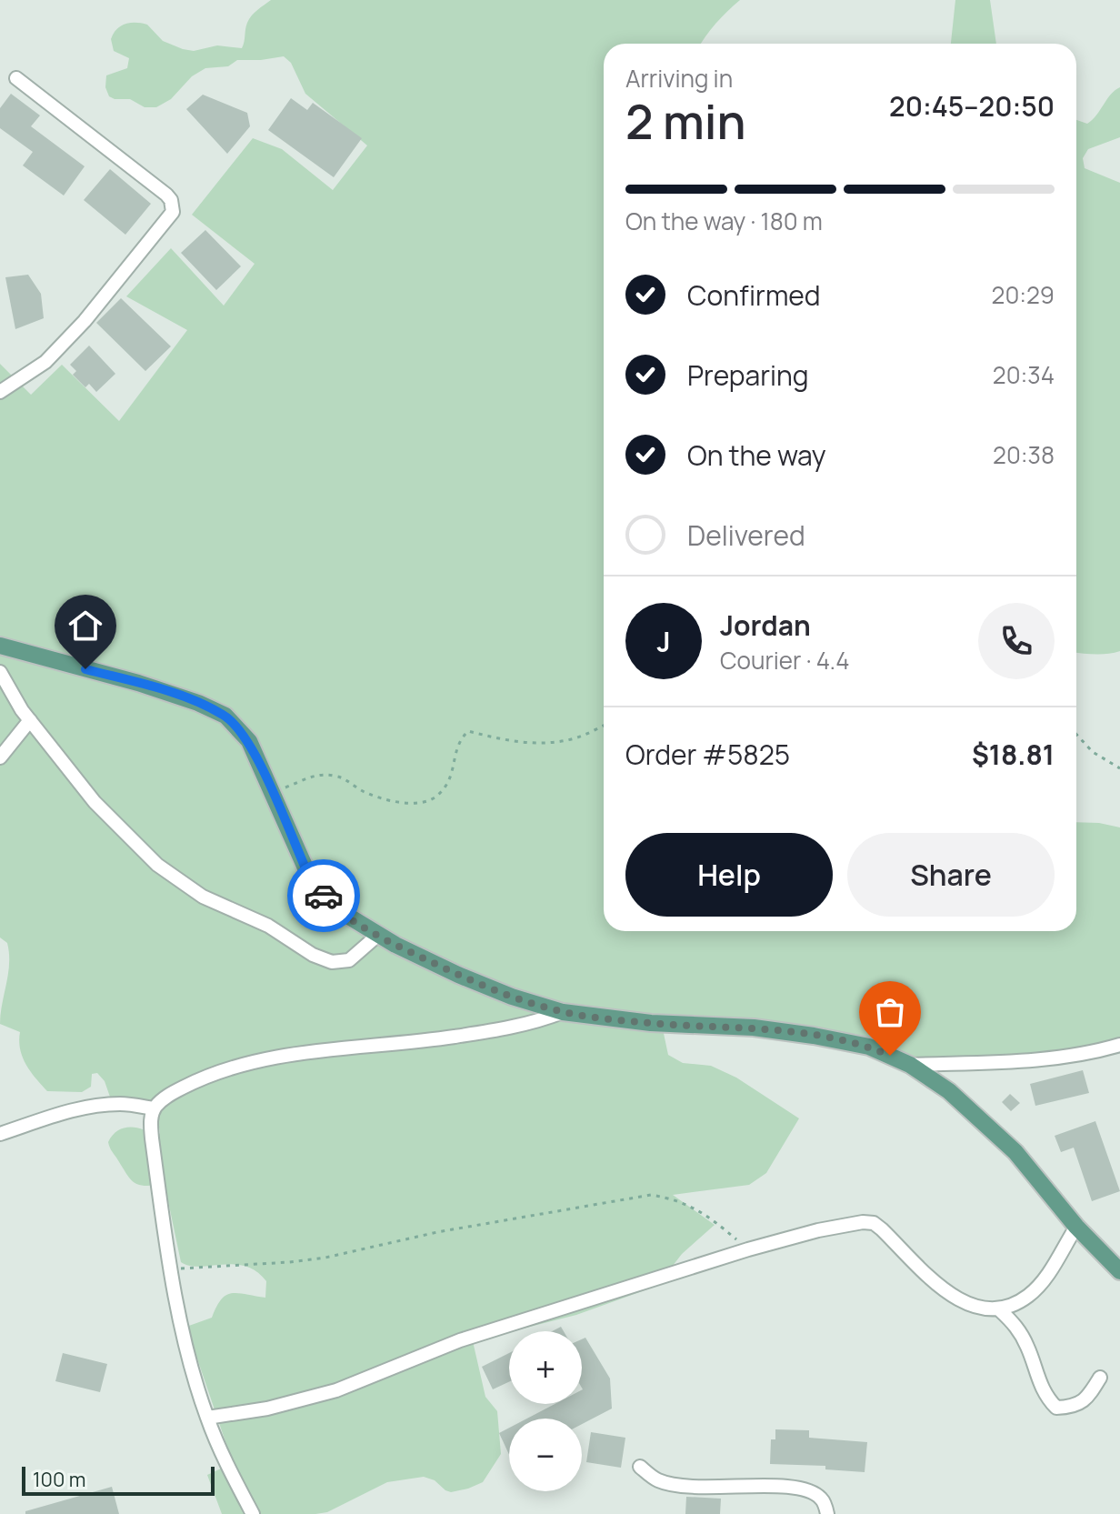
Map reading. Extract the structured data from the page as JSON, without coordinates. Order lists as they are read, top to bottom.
{
  "scale_bar": "100 m",
  "page": {
    "heading": ["2 min", "Arriving in", "20:45–20:50"],
    "panel": [
      "Jordan",
      "Courier · 4.4",
      "Order #5825",
      "$18.81"
    ],
    "bar": "On the way · 180 m",
    "list": [
      ["Confirmed", "20:29"],
      ["Preparing", "20:34"],
      ["On the way", "20:38"],
      "Delivered"
    ],
    "round": "J",
    "buttons": ["Help", "Share"],
    "map_buttons": ["+", "−"],
    "scale": "100 m"
  }
}
